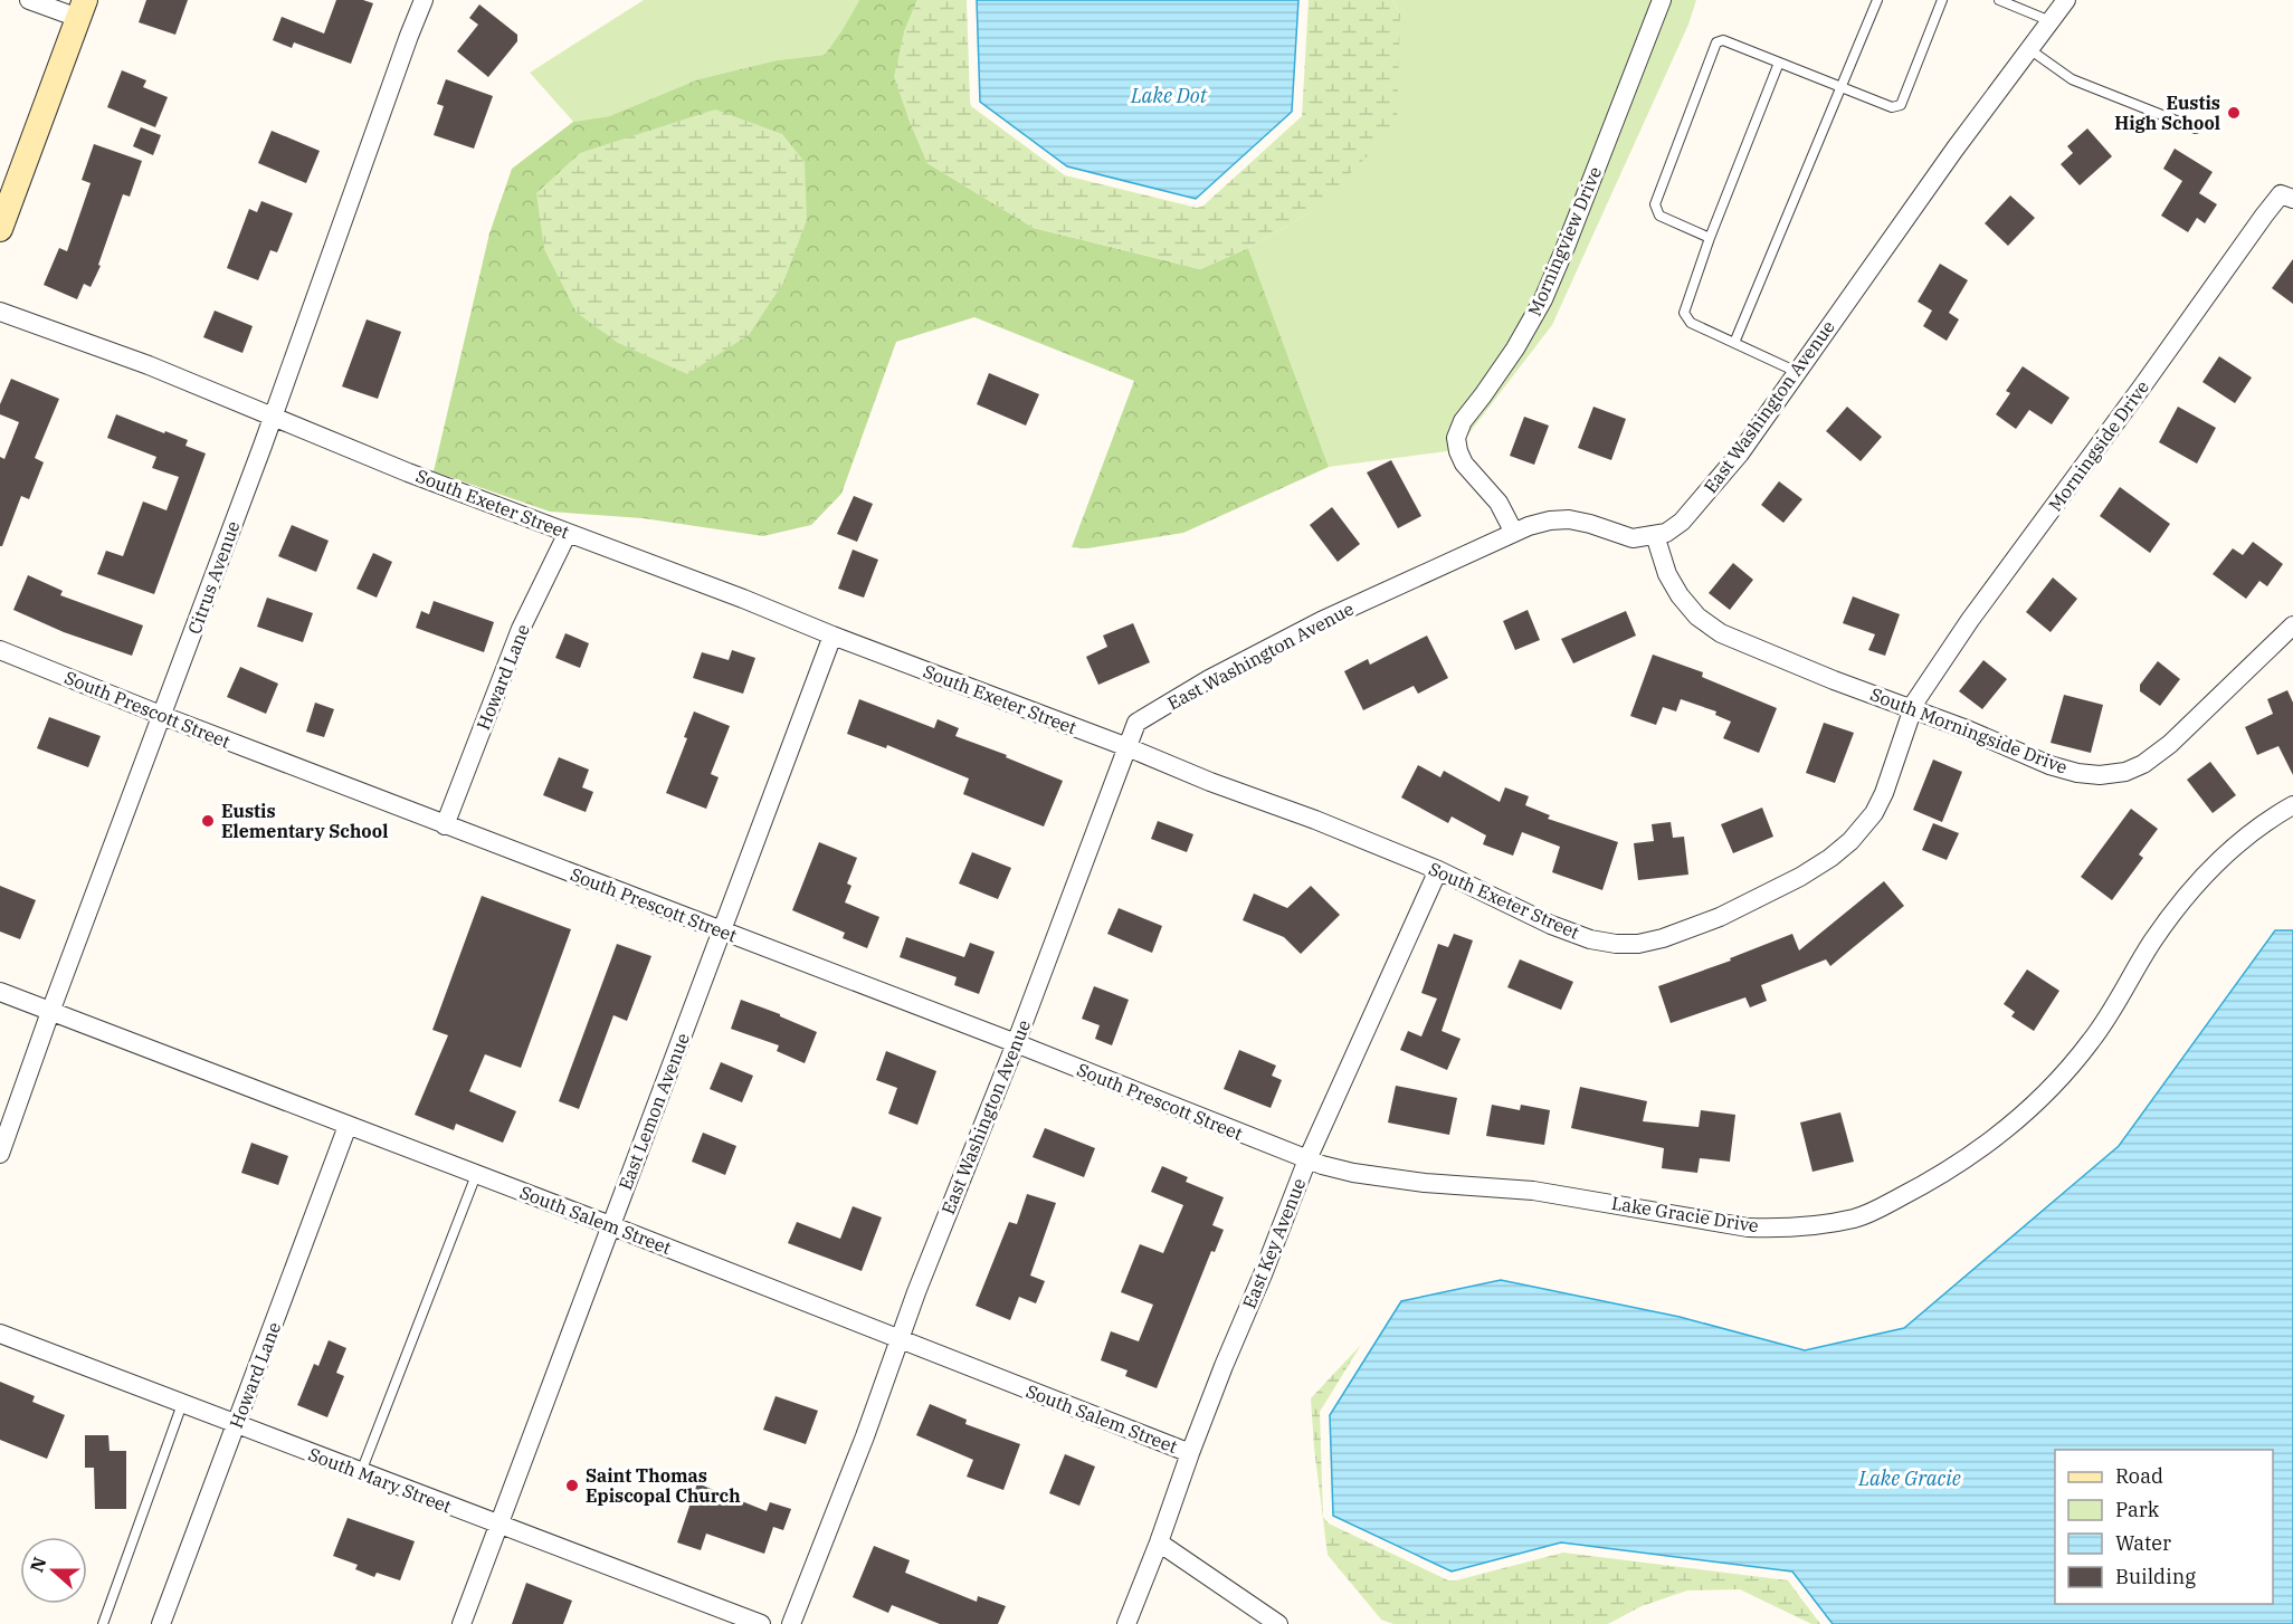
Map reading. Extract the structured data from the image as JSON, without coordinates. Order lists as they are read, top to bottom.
{
  "streets": {
    "street": [
      "Morningview Drive",
      "East Washington Avenue",
      "Morningside Drive",
      "South Exeter Street",
      "Citrus Avenue",
      "Howard Lane",
      "South Prescott Street",
      "South Morningside Drive",
      "East Lemon Avenue",
      "Lake Gracie Drive",
      "South Salem Street",
      "East Key Avenue",
      "South Mary Street"
    ]
  },
  "crossings": [
    ["Morningview Drive", "East Washington Avenue"],
    ["East Washington Avenue", "South Exeter Street"],
    ["East Washington Avenue", "South Prescott Street"],
    ["East Washington Avenue", "South Morningside Drive"],
    ["East Washington Avenue", "South Salem Street"],
    ["Morningside Drive", "South Exeter Street"],
    ["Morningside Drive", "South Morningside Drive"],
    ["South Exeter Street", "Citrus Avenue"],
    ["South Exeter Street", "Howard Lane"],
    ["South Exeter Street", "South Morningside Drive"],
    ["South Exeter Street", "East Lemon Avenue"],
    ["South Exeter Street", "East Key Avenue"],
    ["Citrus Avenue", "South Prescott Street"],
    ["Citrus Avenue", "South Salem Street"],
    ["Howard Lane", "South Prescott Street"],
    ["Howard Lane", "South Salem Street"],
    ["Howard Lane", "South Mary Street"],
    ["South Prescott Street", "East Lemon Avenue"],
    ["South Prescott Street", "Lake Gracie Drive"],
    ["South Prescott Street", "East Key Avenue"],
    ["East Lemon Avenue", "South Salem Street"],
    ["East Lemon Avenue", "South Mary Street"],
    ["Lake Gracie Drive", "East Key Avenue"],
    ["South Salem Street", "East Key Avenue"]
  ],
  "water": ["Lake Dot", "Lake Gracie"],
  "places": ["Eustis High School", "Eustis Elementary School", "Saint Thomas Episcopal Church"],
  "legend": [
    "Road",
    "Park",
    "Water",
    "Building"
  ],
  "north": "left"
}
